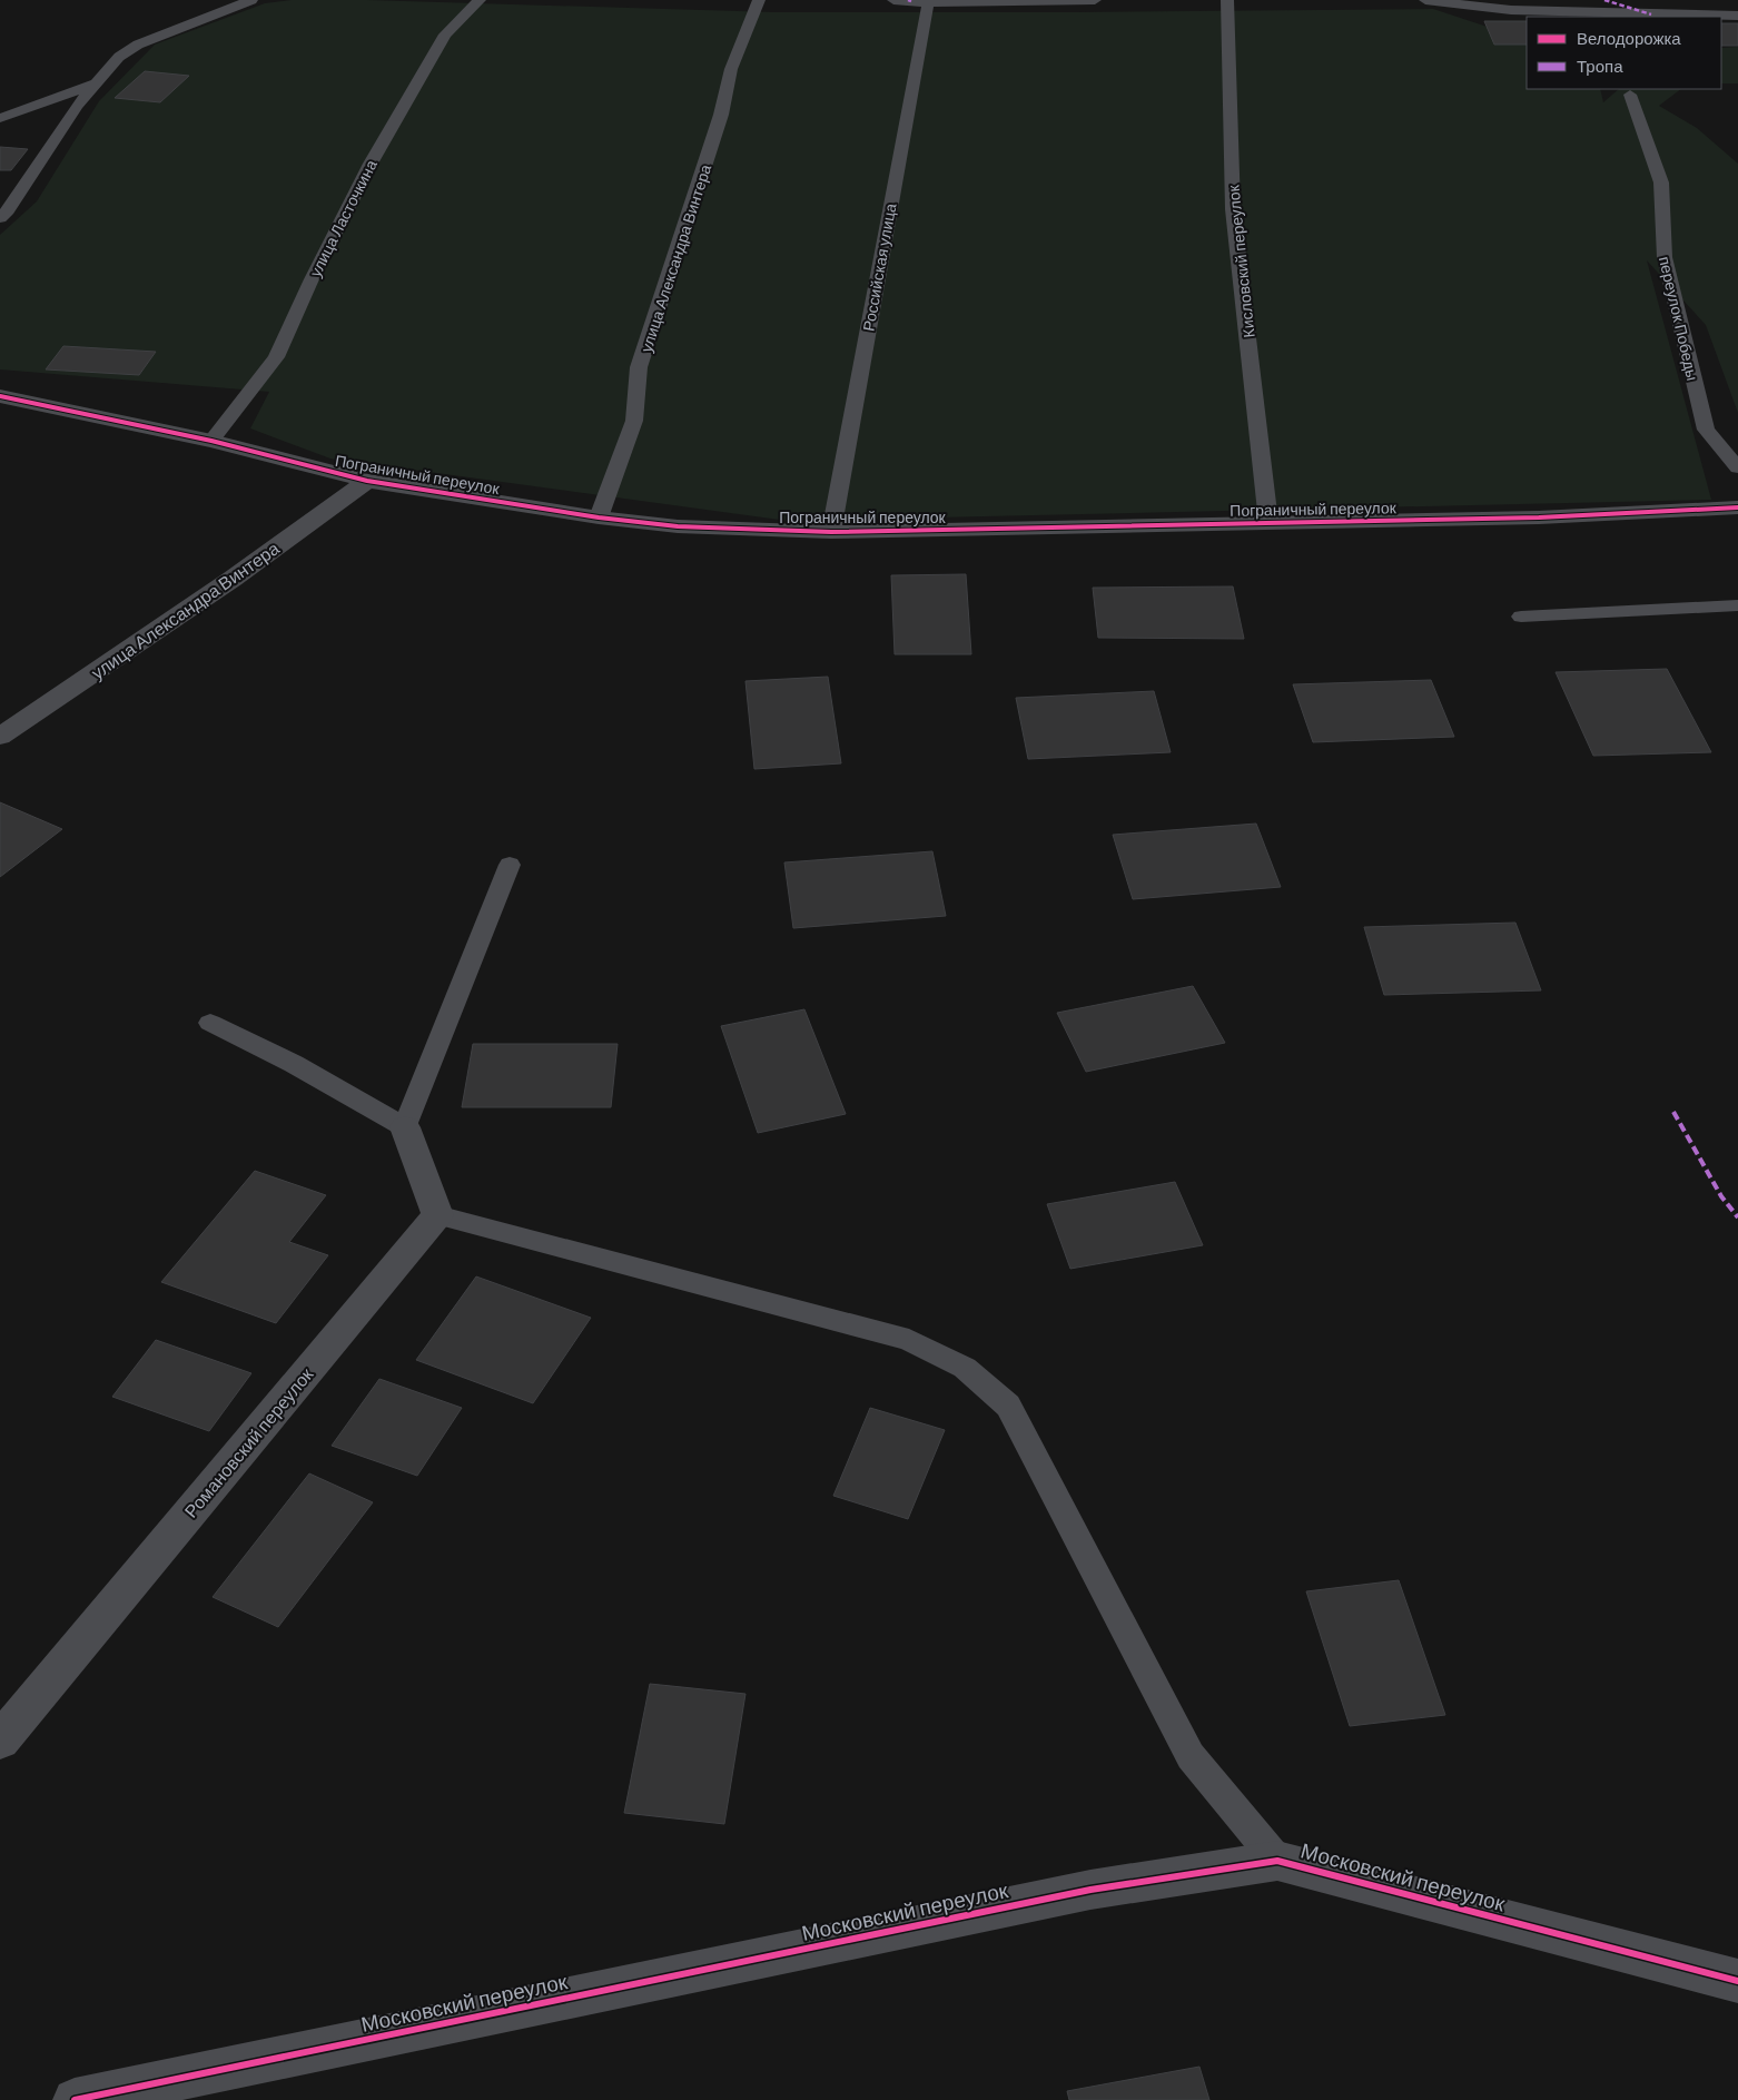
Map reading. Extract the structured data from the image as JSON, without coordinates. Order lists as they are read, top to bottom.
{
  "streets": {
    "street": [
      "улица Александра Винтера",
      "Пограничный переулок",
      "Романовский переулок",
      "Московский переулок"
    ],
    "lane": [
      "улица Ласточкина",
      "Кисловский переулок",
      "Российская улица",
      "переулок Победы"
    ]
  },
  "crossings": [
    ["улица Ласточкина", "Пограничный переулок"],
    ["улица Александра Винтера", "Пограничный переулок"],
    ["Кисловский переулок", "Пограничный переулок"],
    ["Российская улица", "Пограничный переулок"]
  ],
  "legend": ["Велодорожка", "Тропа"]
}
